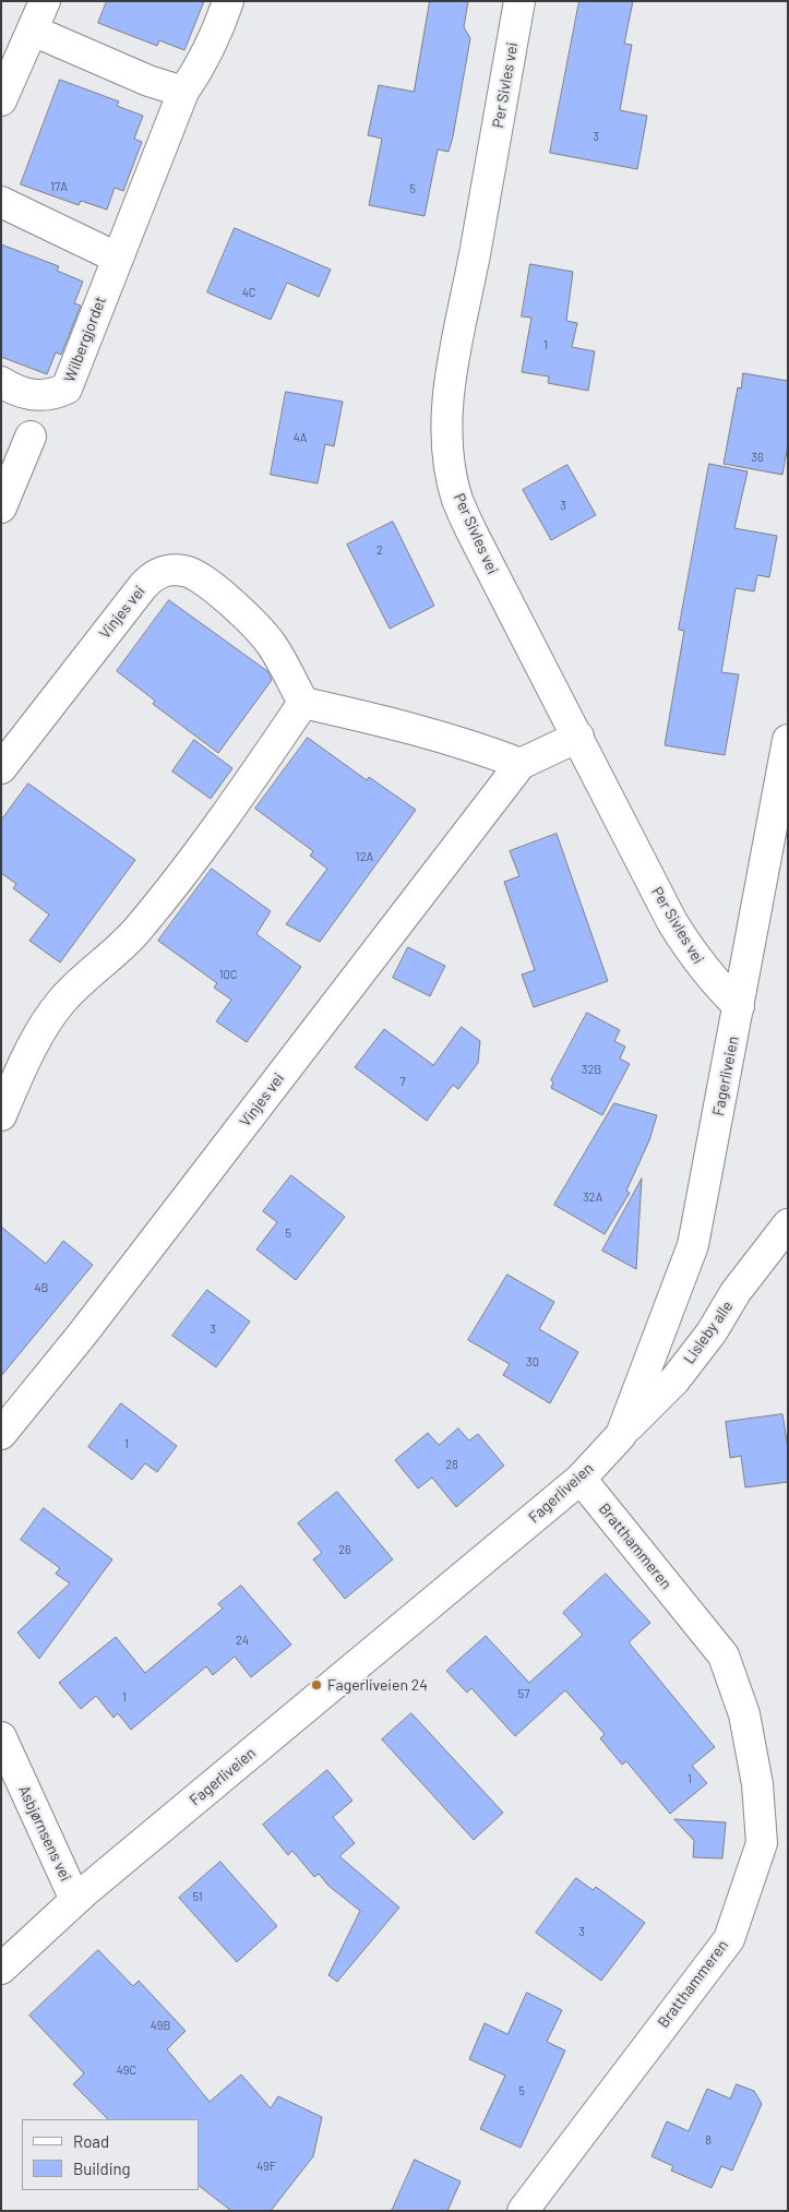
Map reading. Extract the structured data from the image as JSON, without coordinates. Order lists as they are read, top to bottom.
{
  "streets": {
    "street": [
      "Per Sivles vei",
      "Wilbergjordet",
      "Vinjes vei",
      "Fagerliveien",
      "Lisleby alle",
      "Bratthammeren",
      "Asbjørnsens vei"
    ]
  },
  "crossings": [
    ["Per Sivles vei", "Vinjes vei"],
    ["Per Sivles vei", "Fagerliveien"],
    ["Fagerliveien", "Lisleby alle"],
    ["Fagerliveien", "Bratthammeren"],
    ["Fagerliveien", "Asbjørnsens vei"]
  ],
  "places": ["Fagerliveien 24"],
  "house_numbers": [
    "3",
    "17A",
    "5",
    "4C",
    "1",
    "4A",
    "36",
    "3",
    "2",
    "12A",
    "10C",
    "32B",
    "7",
    "32A",
    "5",
    "4B",
    "3",
    "30",
    "1",
    "28",
    "26",
    "24",
    "57",
    "1",
    "1",
    "51",
    "3",
    "49B",
    "49C",
    "5",
    "8",
    "49F"
  ],
  "legend": ["Road", "Building"]
}
